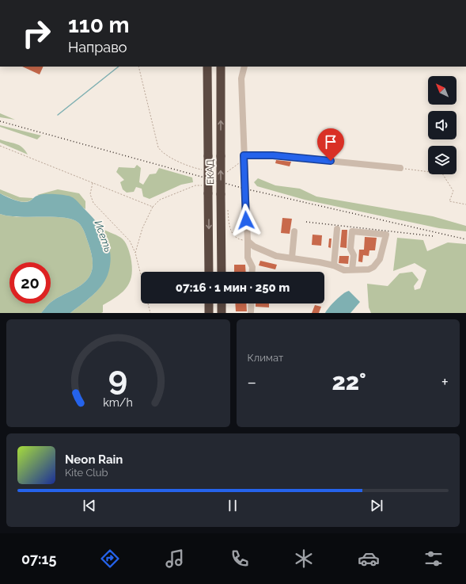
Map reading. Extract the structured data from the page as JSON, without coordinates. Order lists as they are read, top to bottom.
{
  "streets": {
    "highway": ["ЕКАД"]
  },
  "water": ["Исеть"],
  "north": "top left",
  "page": {
    "turn": ["110 m", "Направо"],
    "limit": "20",
    "trip": "07:16 · 1 мин · 250 m",
    "tile": "Климат",
    "heat": ["−", "22°", "+"],
    "song": ["Neon Rain", "Kite Club"],
    "tabs": "07:15",
    "gauge": ["9", "km/h"]
  }
}
